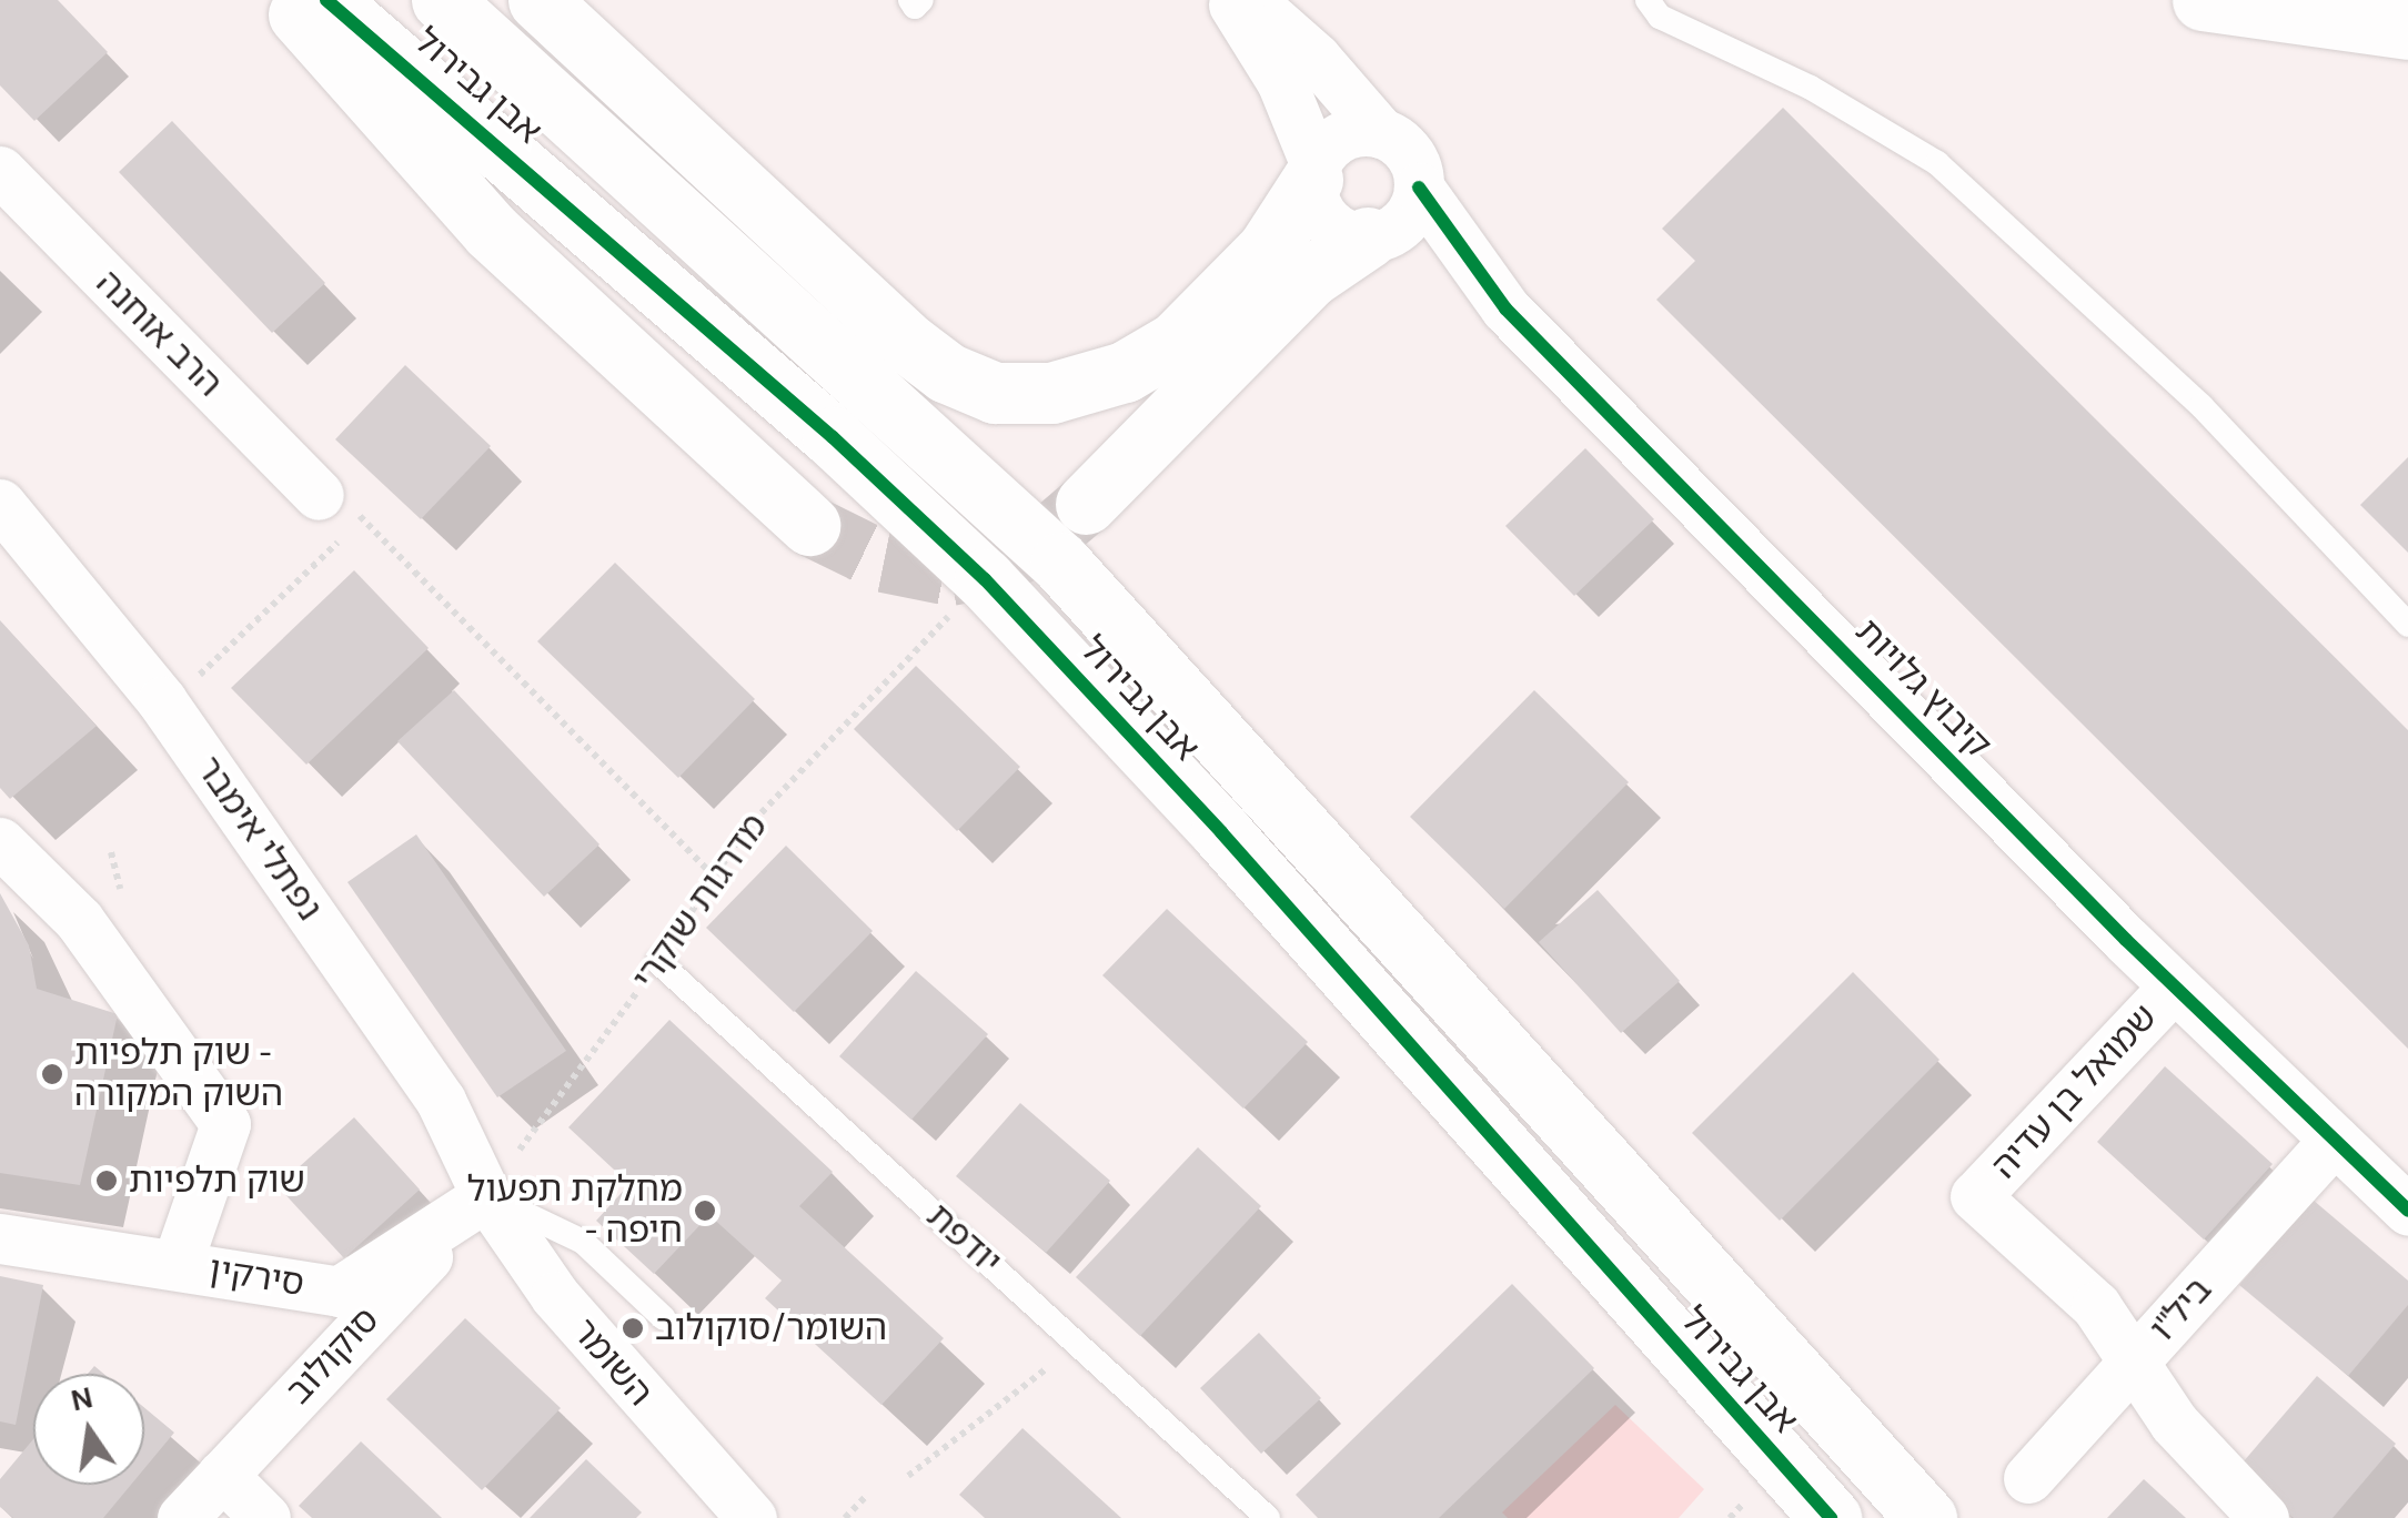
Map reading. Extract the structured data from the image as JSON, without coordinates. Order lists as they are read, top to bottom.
{
  "streets": {
    "main road": ["אבן גבירול"],
    "street": [
      "הרב אוחנה",
      "קיבוץ גלויות",
      "נפתלי אימבר",
      "שמואל בן עדיה",
      "סירקין",
      "ביל\"ו",
      "סוקולוב",
      "השומר"
    ],
    "lane": ["יודפת"],
    "path": ["מדרגות שוקרי"]
  },
  "crossings": [
    ["אבן גבירול", "מדרגות שוקרי"],
    ["קיבוץ גלויות", "שמואל בן עדיה"],
    ["קיבוץ גלויות", "ביל\"ו"],
    ["נפתלי אימבר", "מדרגות שוקרי"],
    ["נפתלי אימבר", "סירקין"],
    ["נפתלי אימבר", "סוקולוב"],
    ["נפתלי אימבר", "השומר"],
    ["מדרגות שוקרי", "יודפת"],
    ["מדרגות שוקרי", "סירקין"],
    ["מדרגות שוקרי", "סוקולוב"],
    ["מדרגות שוקרי", "השומר"],
    ["שמואל בן עדיה", "ביל\"ו"],
    ["סירקין", "סוקולוב"],
    ["סירקין", "השומר"],
    ["סוקולוב", "השומר"]
  ],
  "places": [
    "שוק תלפיות - השוק המקורה",
    "שוק תלפיות",
    "מחלקת תפעול - חיפה",
    "השומר/סוקולוב"
  ],
  "north": "top"
}
